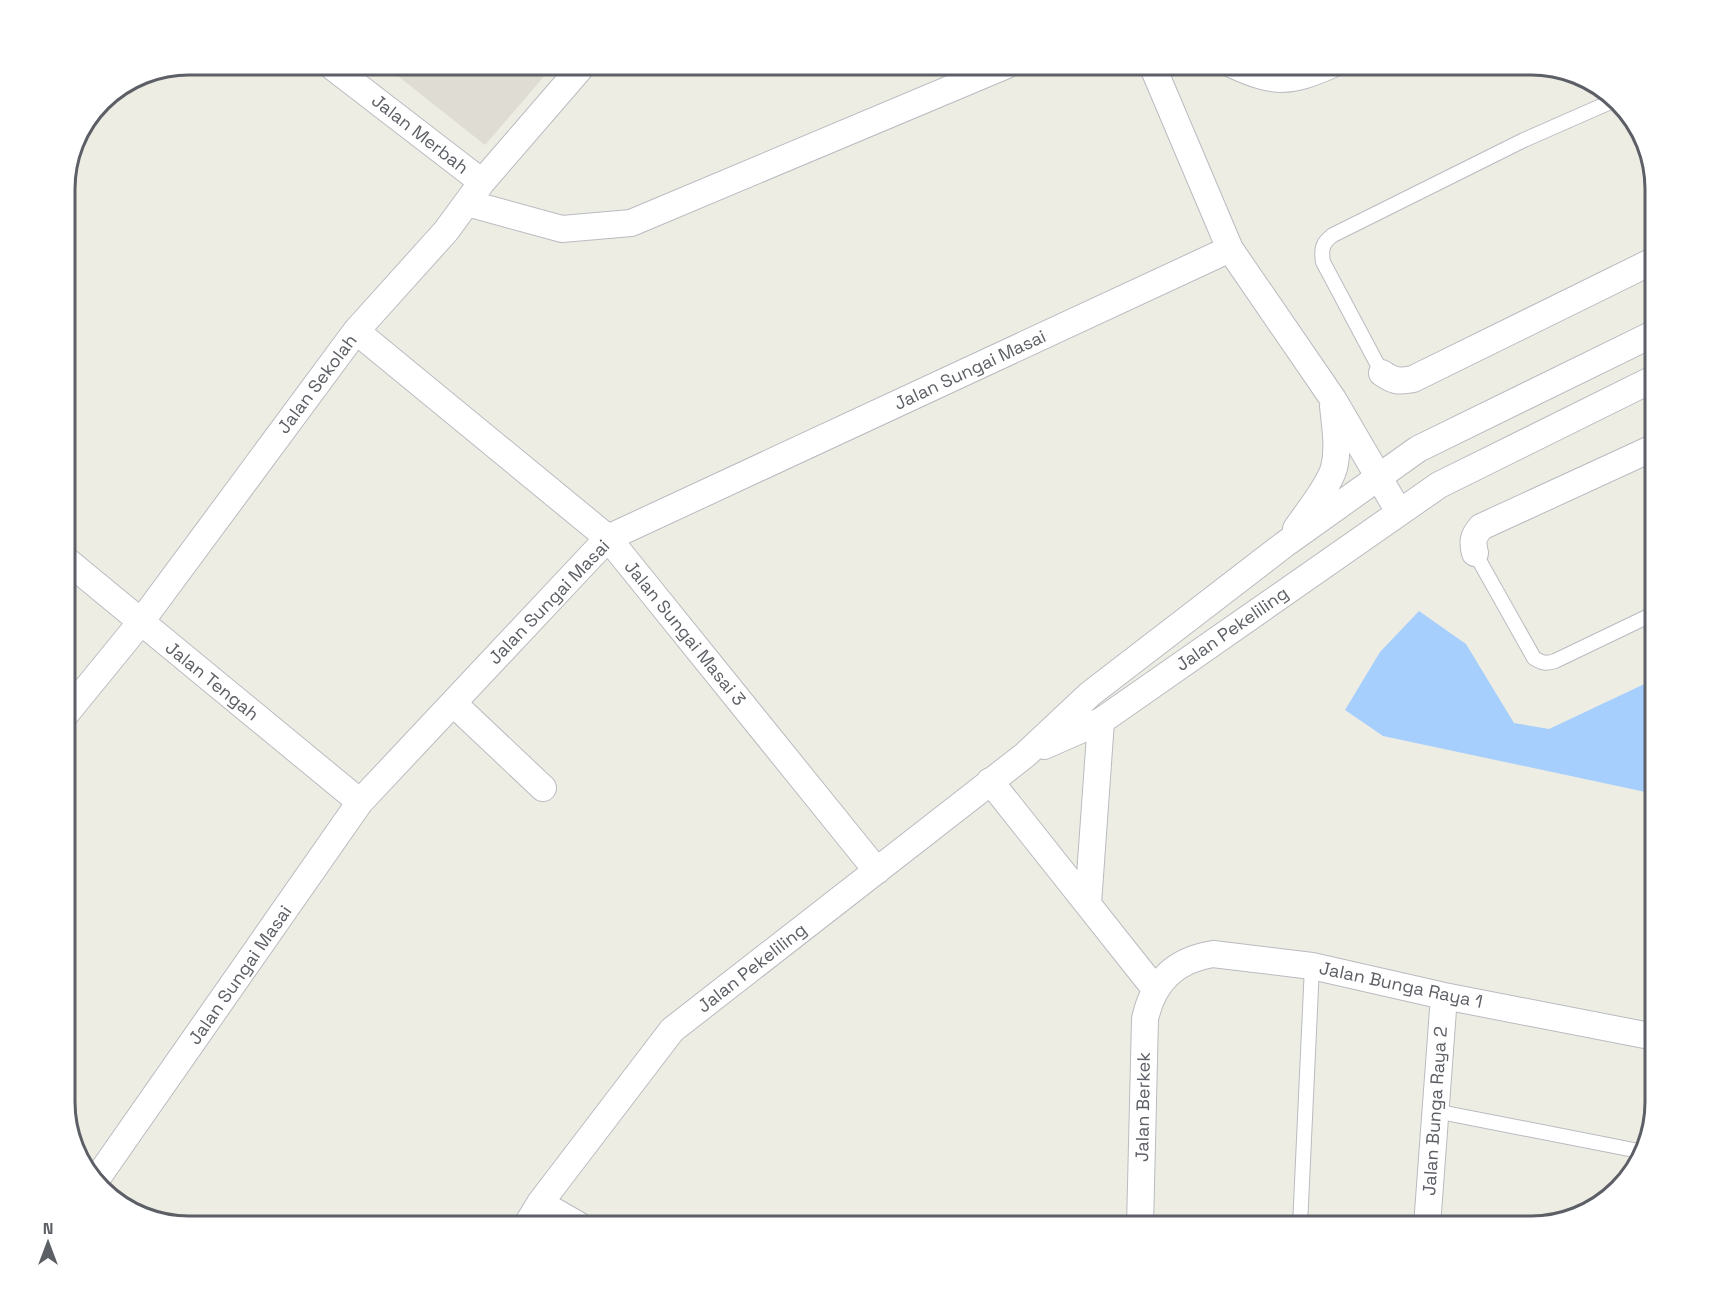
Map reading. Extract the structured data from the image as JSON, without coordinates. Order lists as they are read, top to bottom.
{
  "streets": {
    "street": [
      "Jalan Merbah",
      "Jalan Sungai Masai",
      "Jalan Sekolah",
      "Jalan Pekeliling",
      "Jalan Sungai Masai 3",
      "Jalan Tengah",
      "Jalan Bunga Raya 1",
      "Jalan Berkek",
      "Jalan Bunga Raya 2"
    ]
  },
  "crossings": [
    ["Jalan Merbah", "Jalan Sekolah"],
    ["Jalan Sungai Masai", "Jalan Sungai Masai 3"],
    ["Jalan Sungai Masai", "Jalan Tengah"],
    ["Jalan Sekolah", "Jalan Sungai Masai 3"],
    ["Jalan Sekolah", "Jalan Tengah"],
    ["Jalan Pekeliling", "Jalan Sungai Masai 3"],
    ["Jalan Bunga Raya 1", "Jalan Berkek"],
    ["Jalan Bunga Raya 1", "Jalan Bunga Raya 2"]
  ],
  "north": "top"
}
